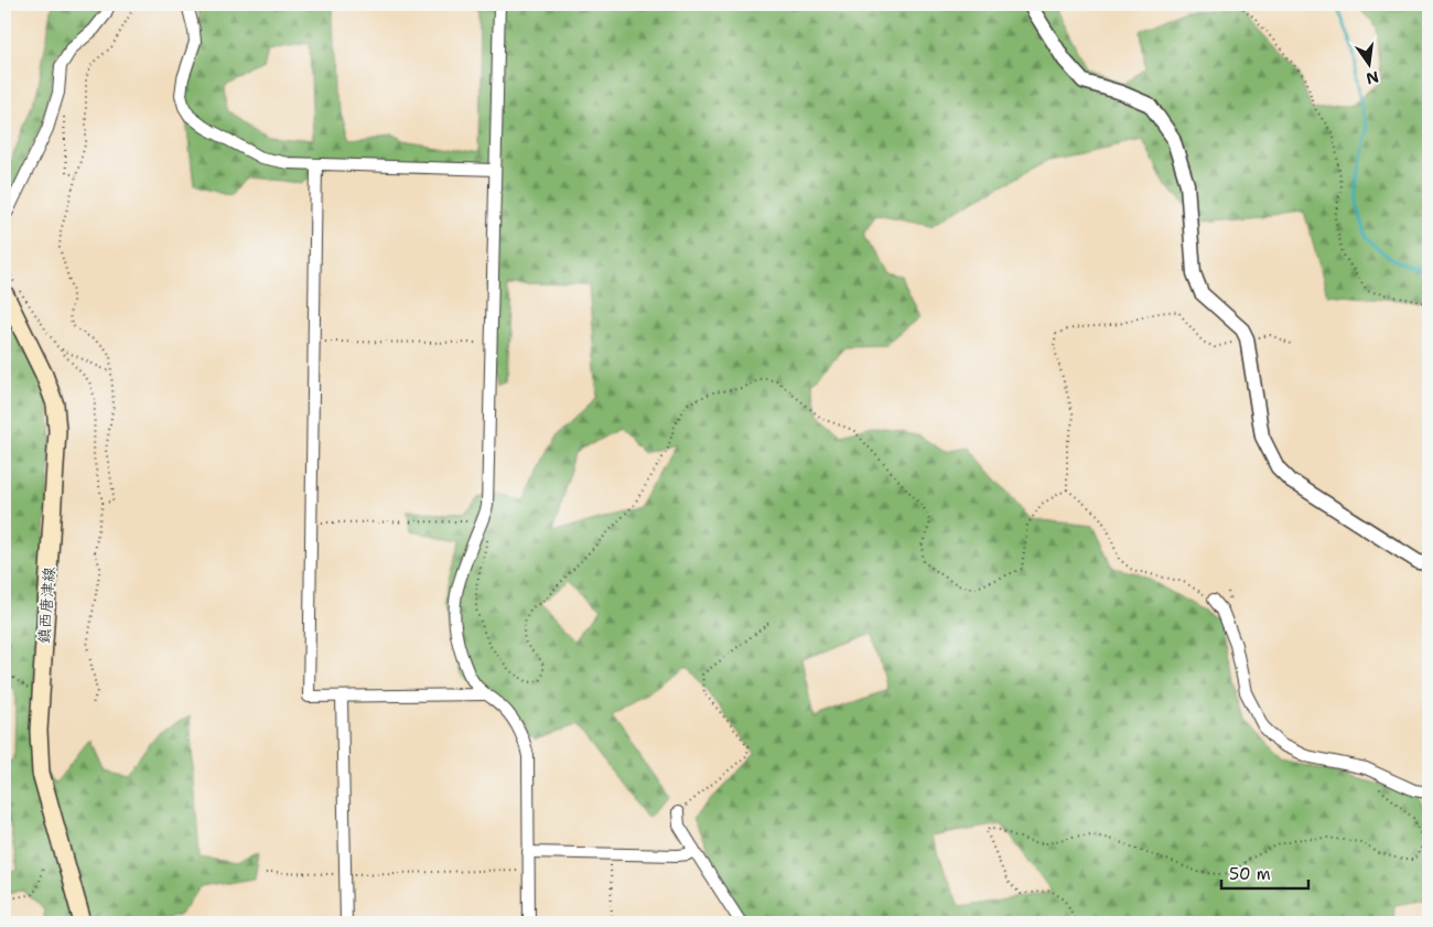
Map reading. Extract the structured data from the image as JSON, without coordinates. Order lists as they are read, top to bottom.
{
  "streets": {
    "main road": ["鎮西唐津線"]
  },
  "scale_bar": "50 m",
  "north": "bottom"
}
